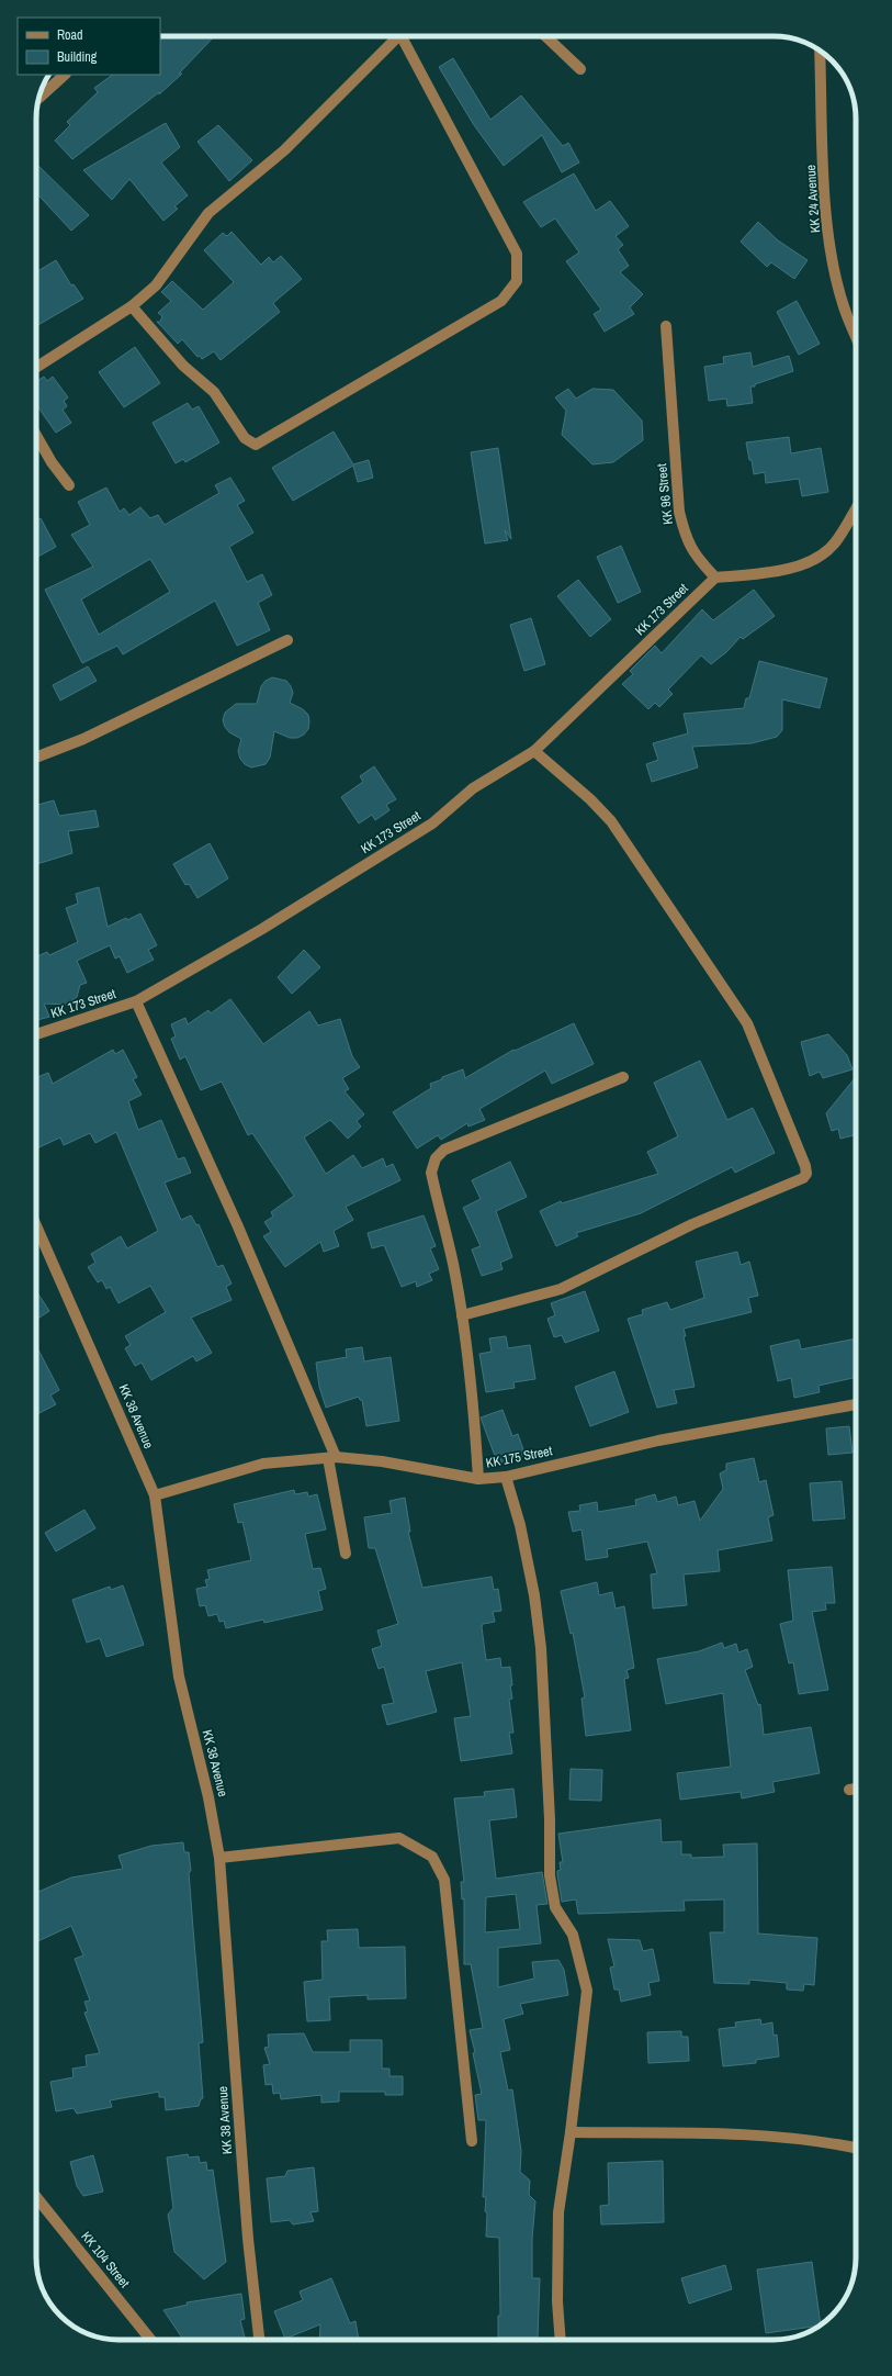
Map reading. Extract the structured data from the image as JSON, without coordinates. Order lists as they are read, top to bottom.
{
  "streets": {
    "street": [
      "KK 24 Avenue",
      "KK 96 Street",
      "KK 173 Street",
      "KK 38 Avenue",
      "KK 175 Street",
      "KK 104 Street"
    ]
  },
  "crossings": [
    ["KK 96 Street", "KK 173 Street"],
    ["KK 38 Avenue", "KK 175 Street"]
  ],
  "legend": ["Road", "Building"]
}
